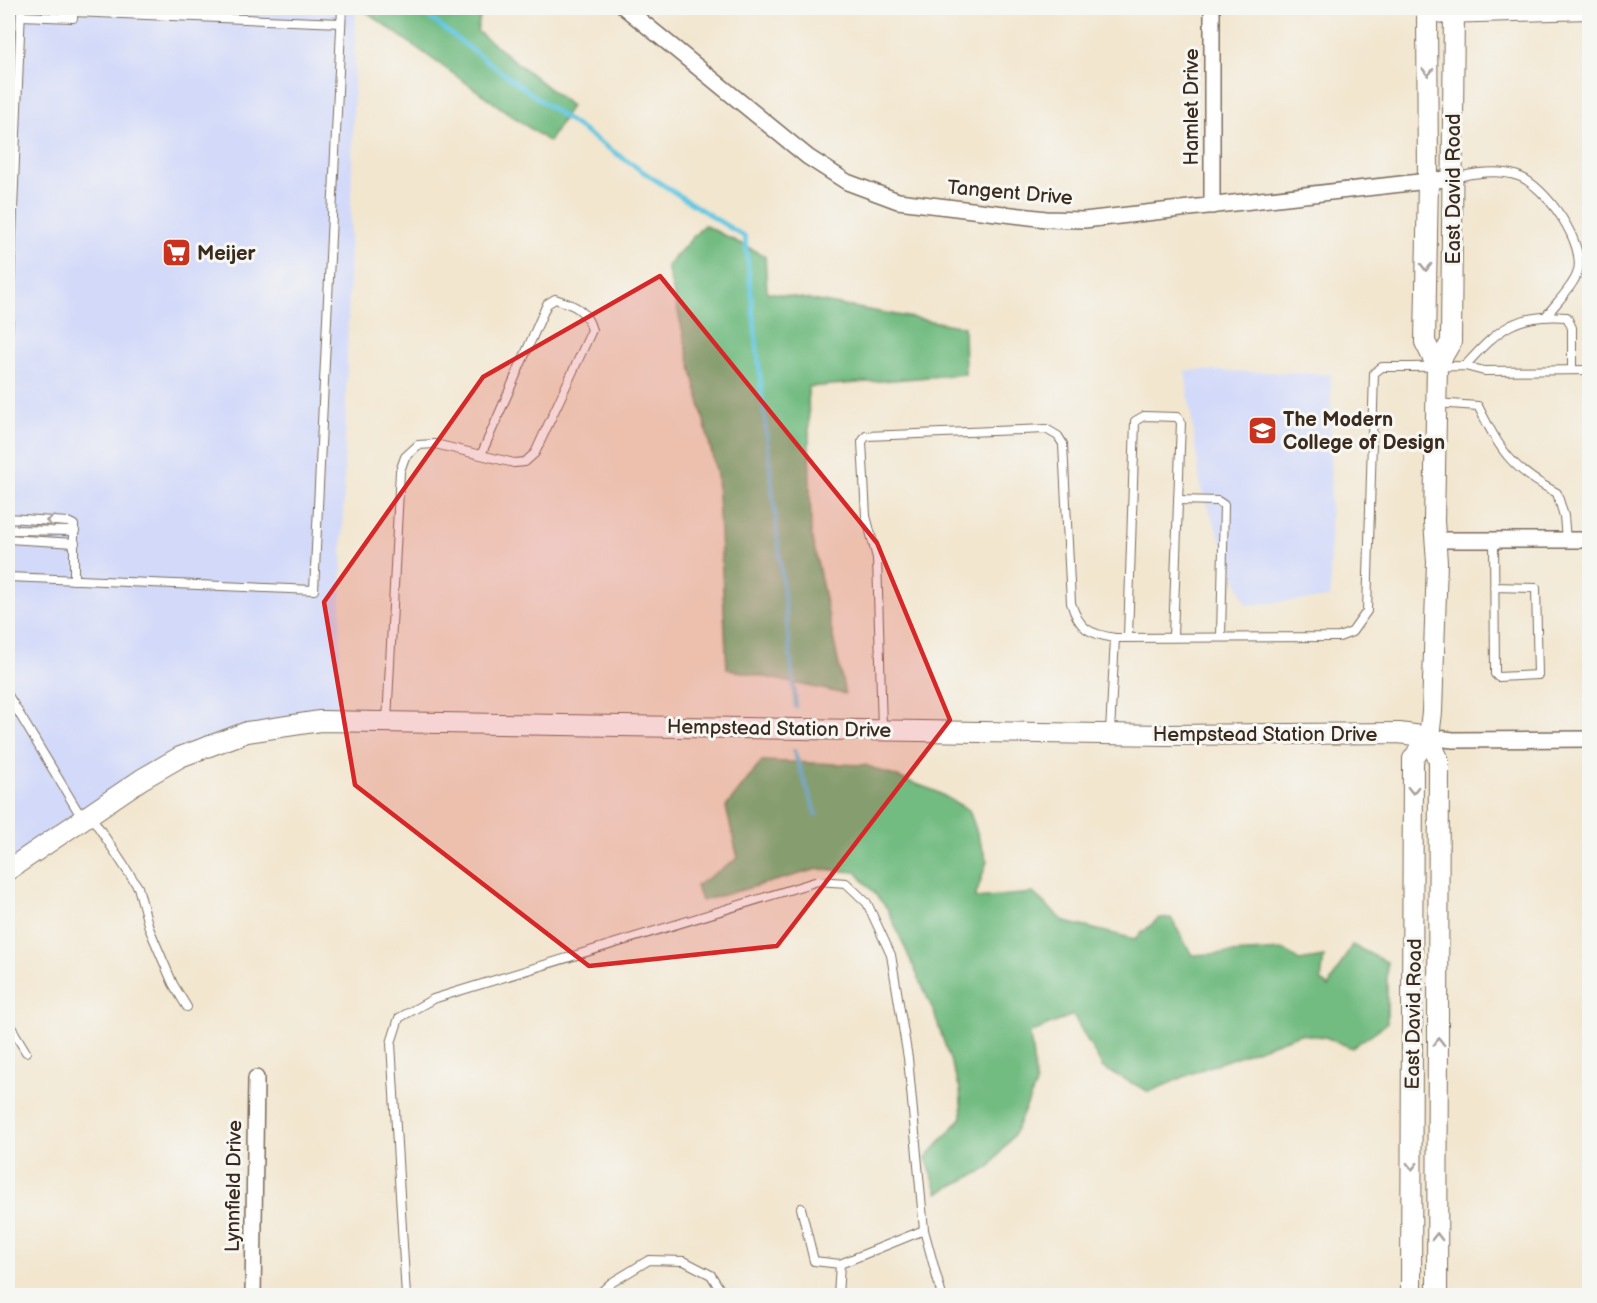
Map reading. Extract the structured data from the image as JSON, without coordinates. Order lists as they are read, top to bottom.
{
  "streets": {
    "street": [
      "Hamlet Drive",
      "East David Road",
      "Tangent Drive",
      "Hempstead Station Drive",
      "Lynnfield Drive"
    ]
  },
  "crossings": [
    ["Hamlet Drive", "Tangent Drive"],
    ["East David Road", "Tangent Drive"],
    ["East David Road", "Hempstead Station Drive"]
  ],
  "places": {
    "supermarket": ["Meijer"],
    "school or university": ["The Modern College of Design"]
  }
}
